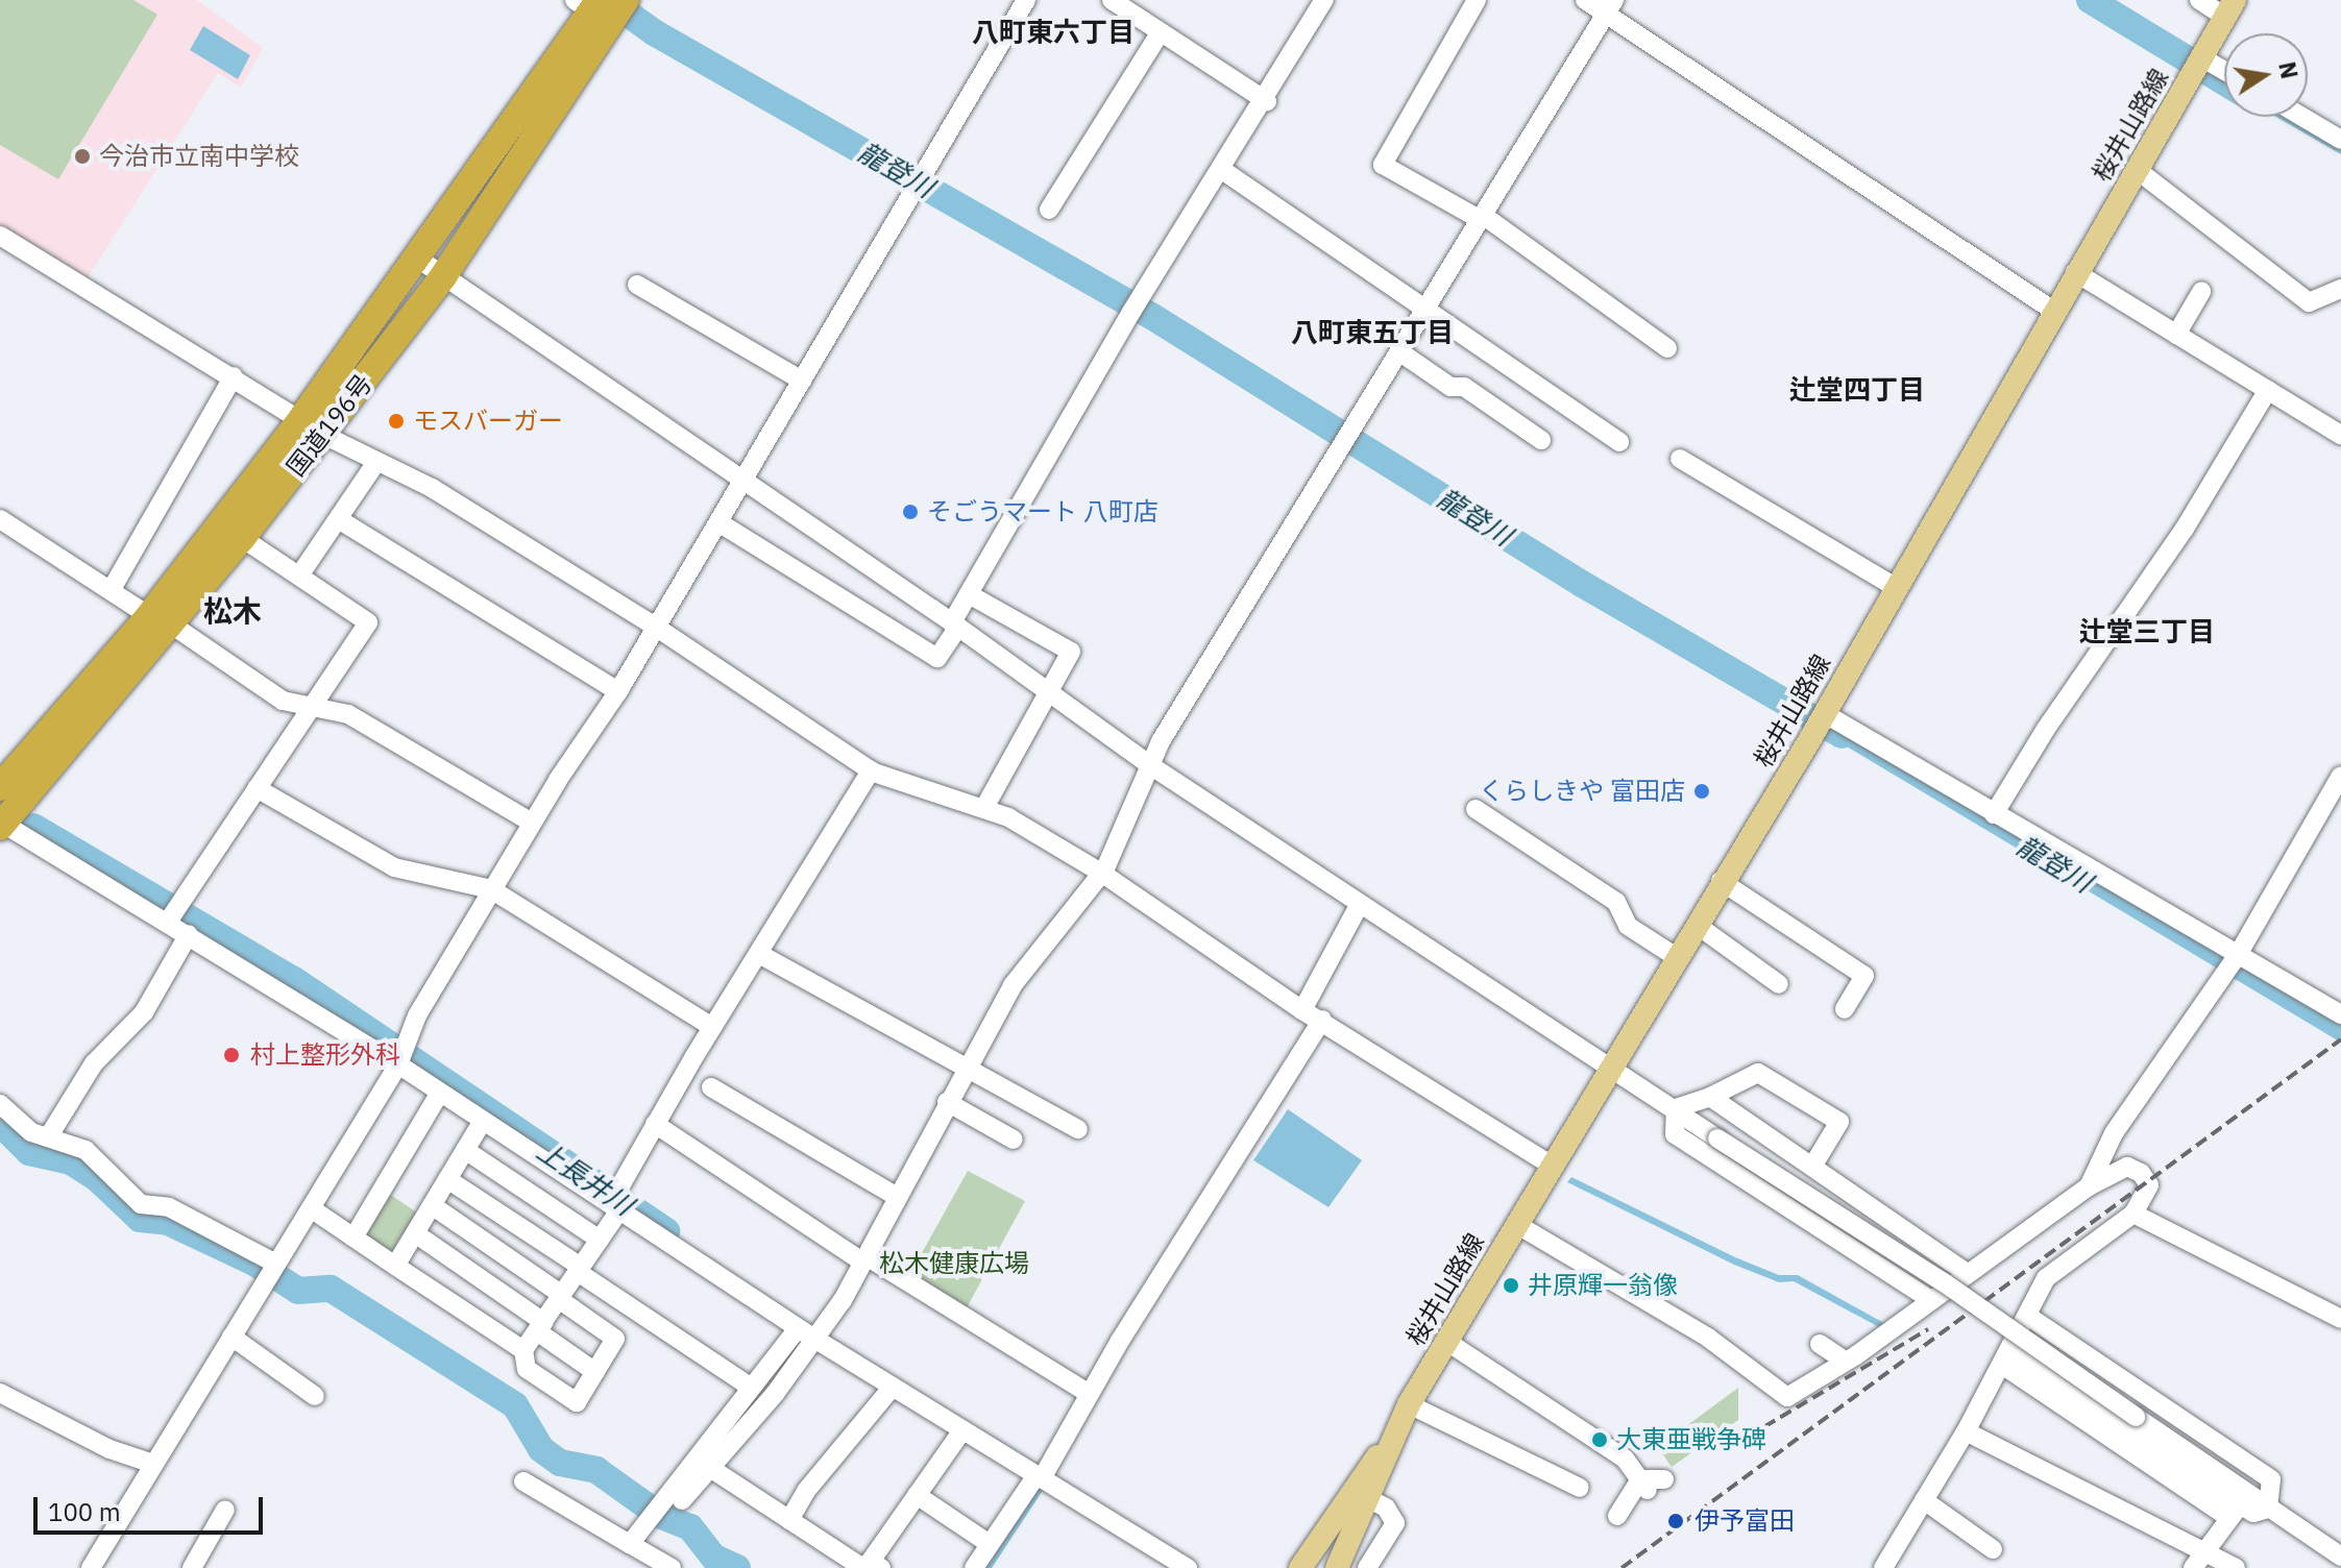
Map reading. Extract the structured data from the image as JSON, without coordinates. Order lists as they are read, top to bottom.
{
  "streets": {
    "highway": ["国道196号"],
    "main road": ["桜井山路線"]
  },
  "districts": [
    "八町東六丁目",
    "八町東五丁目",
    "辻堂四丁目",
    "松木",
    "辻堂三丁目"
  ],
  "water": ["龍登川", "上長井川"],
  "parks": ["松木健康広場"],
  "places": [
    "今治市立南中学校",
    "モスバーガー",
    "そごうマート 八町店",
    "くらしきや 富田店",
    "村上整形外科",
    "井原輝一翁像",
    "大東亜戦争碑",
    "伊予富田"
  ],
  "scale_bar": "100 m",
  "north": "right"
}
